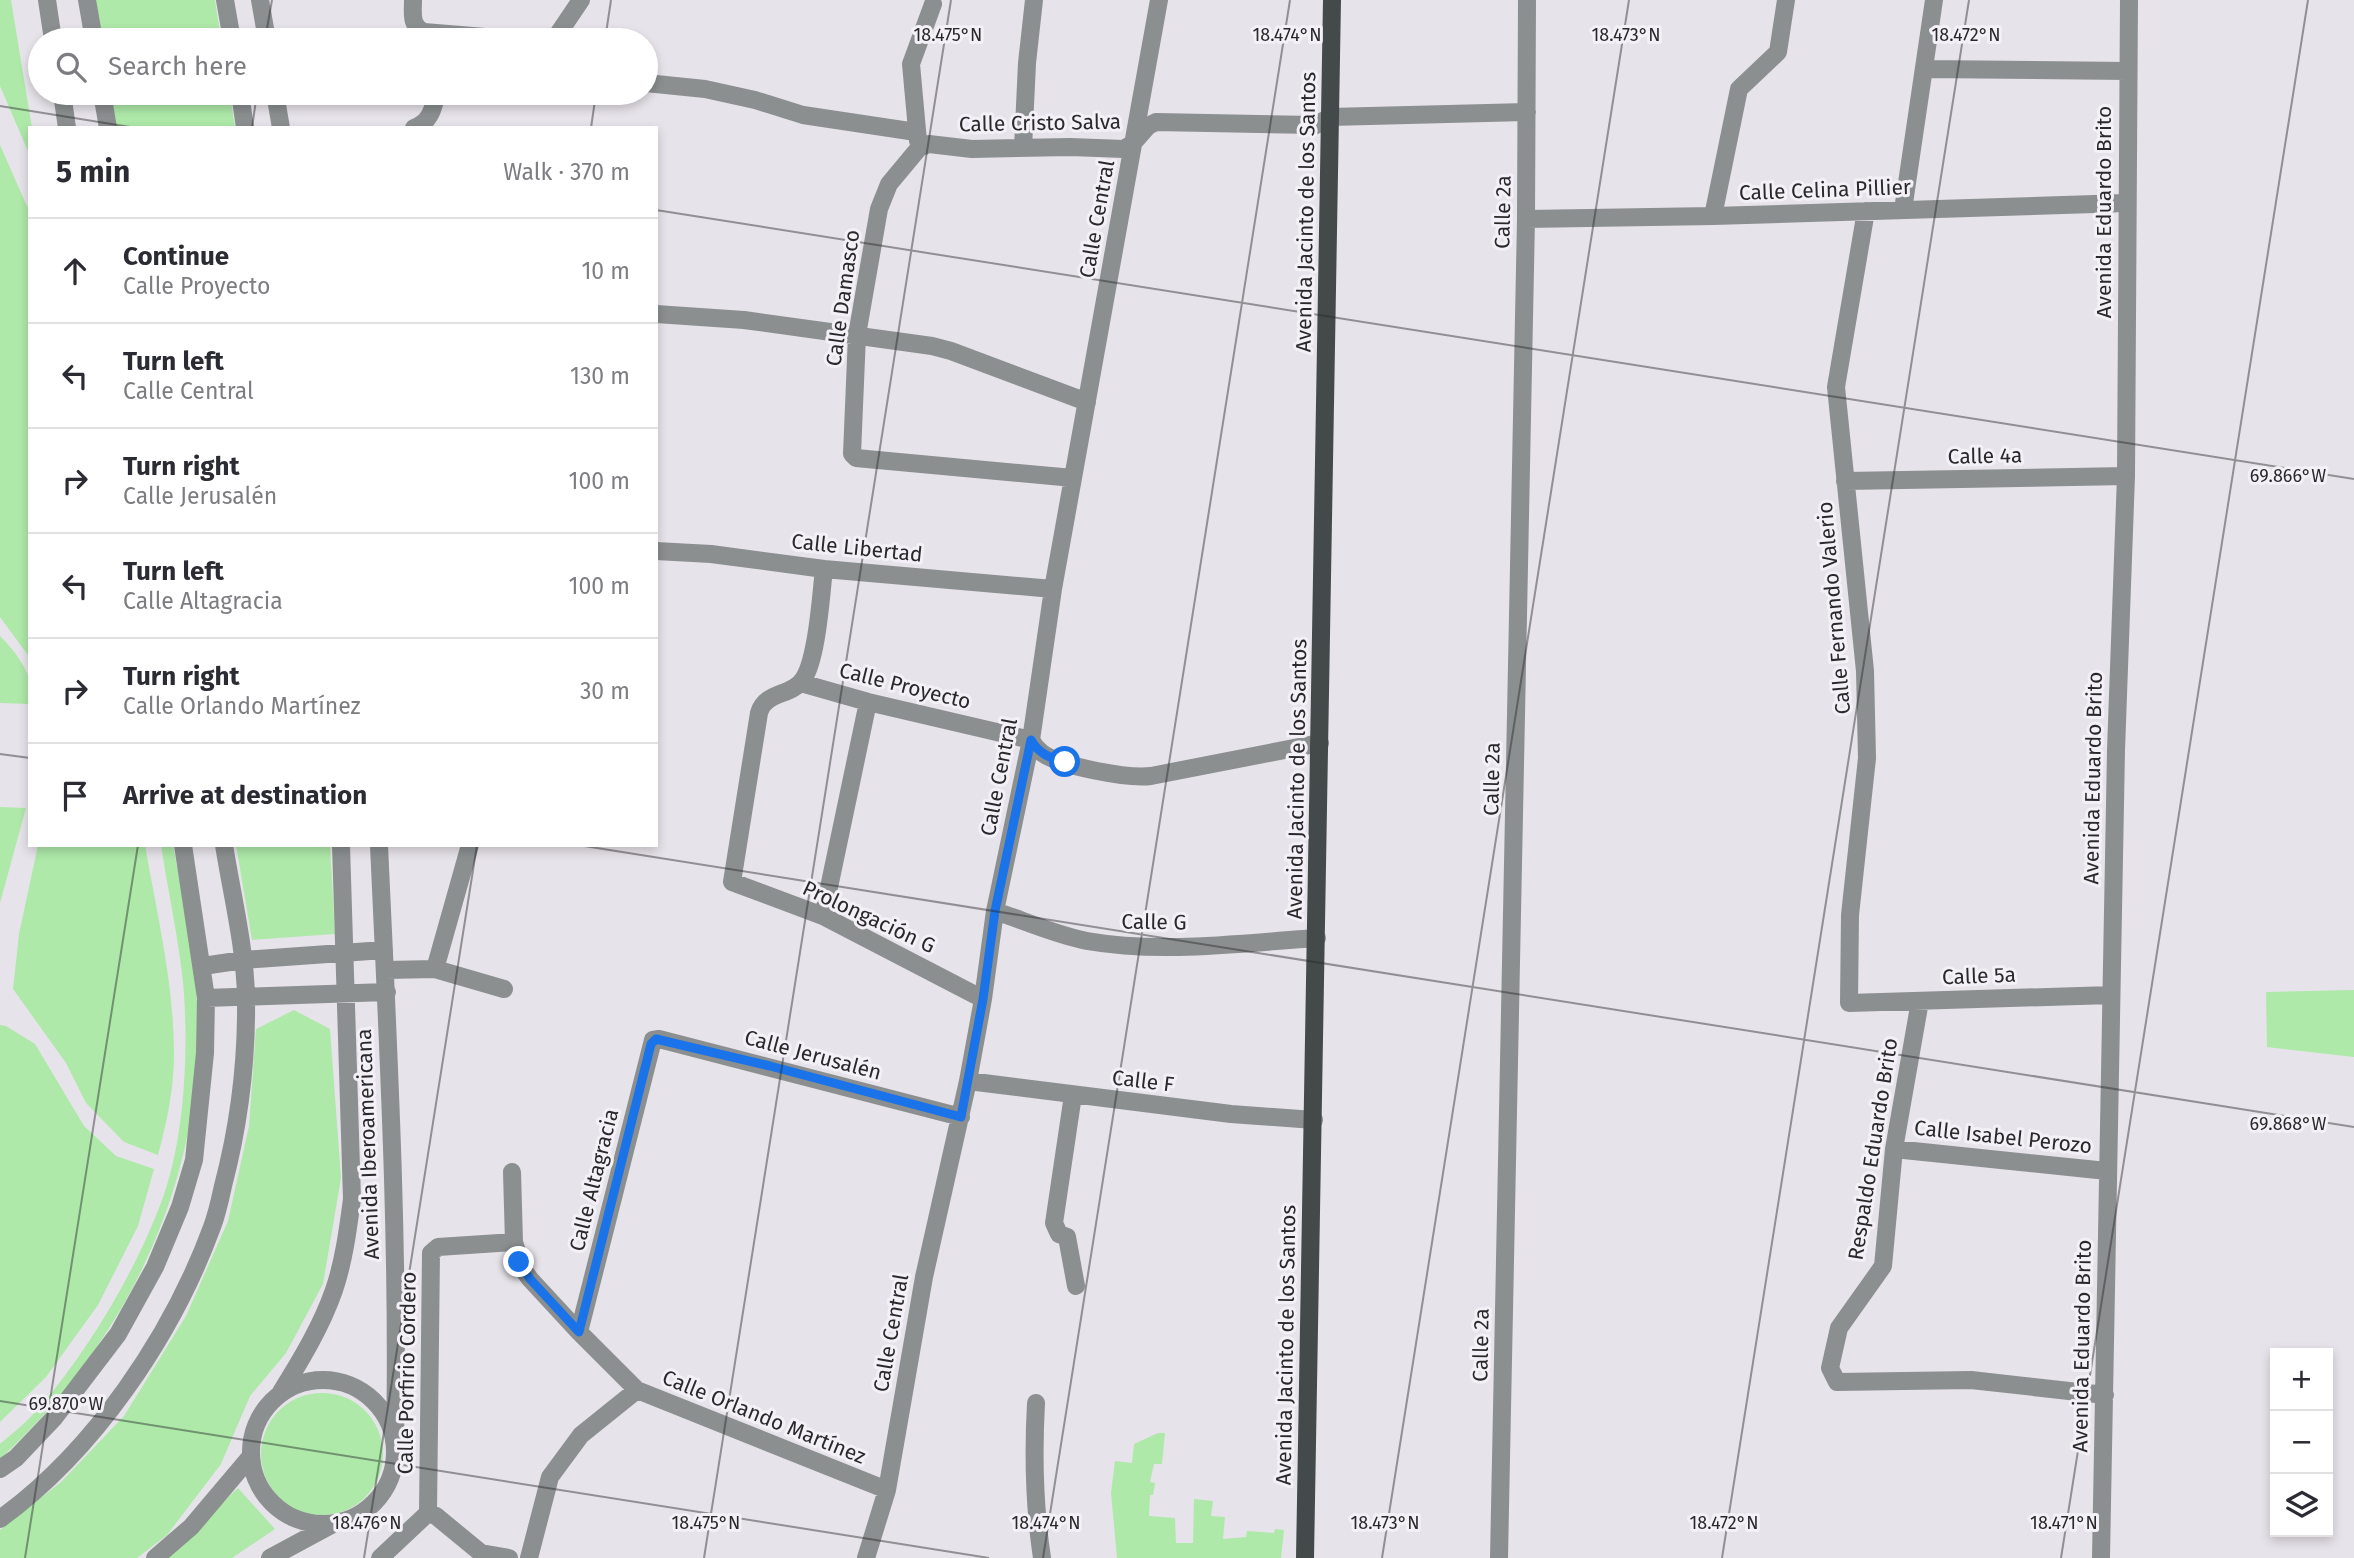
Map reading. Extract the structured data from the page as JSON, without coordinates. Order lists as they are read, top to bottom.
{
  "streets": {
    "main road": ["Avenida Jacinto de los Santos"],
    "street": [
      "Calle Cristo Salva",
      "Calle Celina Pillier",
      "Calle 2a",
      "Avenida Eduardo Brito",
      "Calle Central",
      "Calle Damasco",
      "Calle 4a",
      "Calle Libertad",
      "Calle Fernando Valerio",
      "Calle Proyecto",
      "Prolongación G",
      "Calle G",
      "Calle 5a",
      "Calle Jerusalén",
      "Calle F",
      "Calle Isabel Perozo",
      "Avenida Iberoamericana",
      "Respaldo Eduardo Brito",
      "Calle Altagracia",
      "Calle Porfirio Cordero",
      "Calle Orlando Martínez"
    ]
  },
  "crossings": [
    ["Calle Cristo Salva", "Avenida Jacinto de los Santos"],
    ["Calle Cristo Salva", "Calle 2a"],
    ["Calle Cristo Salva", "Calle Central"],
    ["Calle Cristo Salva", "Calle Damasco"],
    ["Calle Celina Pillier", "Calle 2a"],
    ["Calle Celina Pillier", "Avenida Eduardo Brito"],
    ["Calle Celina Pillier", "Calle Fernando Valerio"],
    ["Avenida Jacinto de los Santos", "Calle Proyecto"],
    ["Avenida Jacinto de los Santos", "Calle G"],
    ["Avenida Jacinto de los Santos", "Calle F"],
    ["Avenida Eduardo Brito", "Calle 4a"],
    ["Avenida Eduardo Brito", "Calle 5a"],
    ["Avenida Eduardo Brito", "Calle Isabel Perozo"],
    ["Avenida Eduardo Brito", "Respaldo Eduardo Brito"],
    ["Calle Central", "Calle Damasco"],
    ["Calle Central", "Calle Libertad"],
    ["Calle Central", "Calle Proyecto"],
    ["Calle Central", "Prolongación G"],
    ["Calle Central", "Calle G"],
    ["Calle Central", "Calle Jerusalén"],
    ["Calle Central", "Calle F"],
    ["Calle Central", "Calle Orlando Martínez"],
    ["Calle 4a", "Calle Fernando Valerio"],
    ["Calle Fernando Valerio", "Calle 5a"],
    ["Calle Proyecto", "Prolongación G"],
    ["Calle 5a", "Respaldo Eduardo Brito"],
    ["Calle Jerusalén", "Calle Altagracia"],
    ["Calle Isabel Perozo", "Respaldo Eduardo Brito"],
    ["Calle Altagracia", "Calle Orlando Martínez"],
    ["Calle Porfirio Cordero", "Calle Orlando Martínez"]
  ],
  "page": {
    "search": "Search here",
    "heading": ["5 min", "Walk · 370 m"],
    "list": [
      ["Continue", "Calle Proyecto", "10 m"],
      ["Turn left", "Calle Central", "130 m"],
      ["Turn right", "Calle Jerusalén", "100 m"],
      ["Turn left", "Calle Altagracia", "100 m"],
      ["Turn right", "Calle Orlando Martínez", "30 m"],
      "Arrive at destination"
    ],
    "map_buttons": ["+", "−"]
  },
  "coordinates": [
    "18.475°N",
    "18.474°N",
    "18.473°N",
    "18.472°N",
    "69.866°W",
    "69.868°W",
    "69.870°W",
    "18.476°N",
    "18.471°N"
  ]
}
